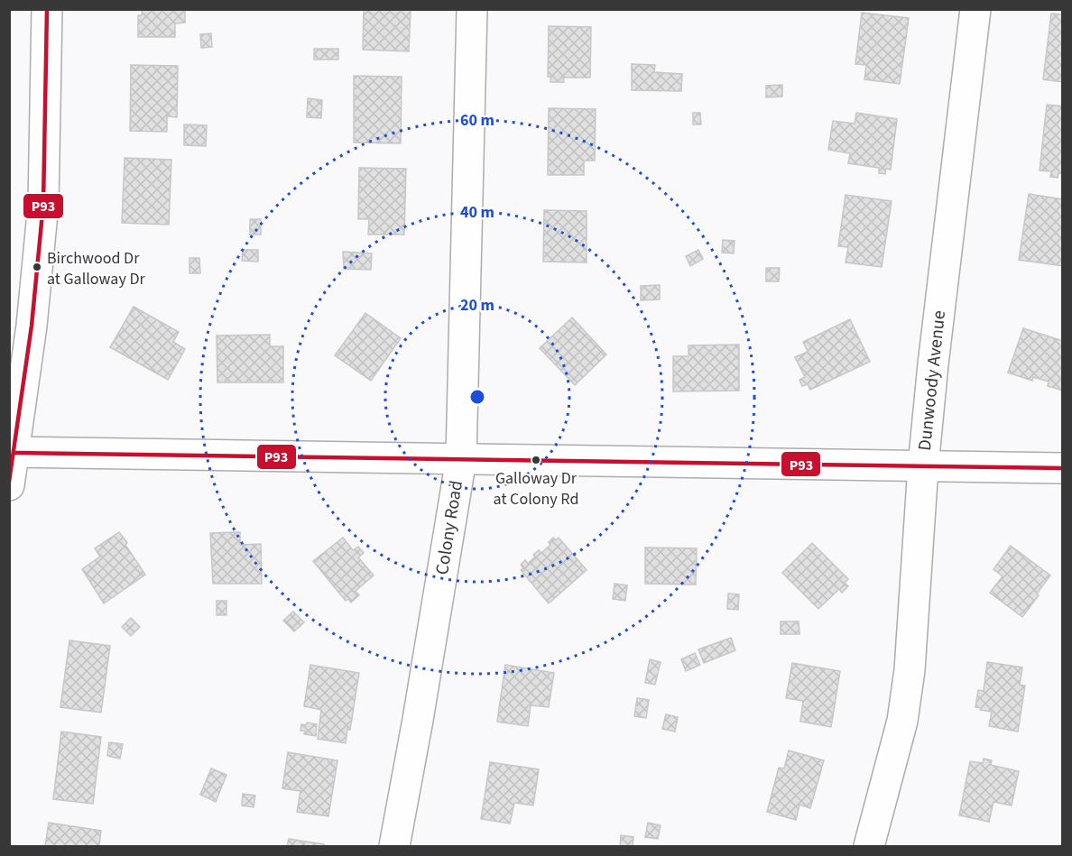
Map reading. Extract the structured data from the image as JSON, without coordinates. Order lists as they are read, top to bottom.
{
  "streets": {
    "street": ["Dunwoody Avenue", "Colony Road"]
  },
  "places": ["Birchwood Dr at Galloway Dr", "Galloway Dr at Colony Rd"],
  "lines": ["transit line P93"],
  "rings": ["60 m", "40 m", "20 m"]
}
